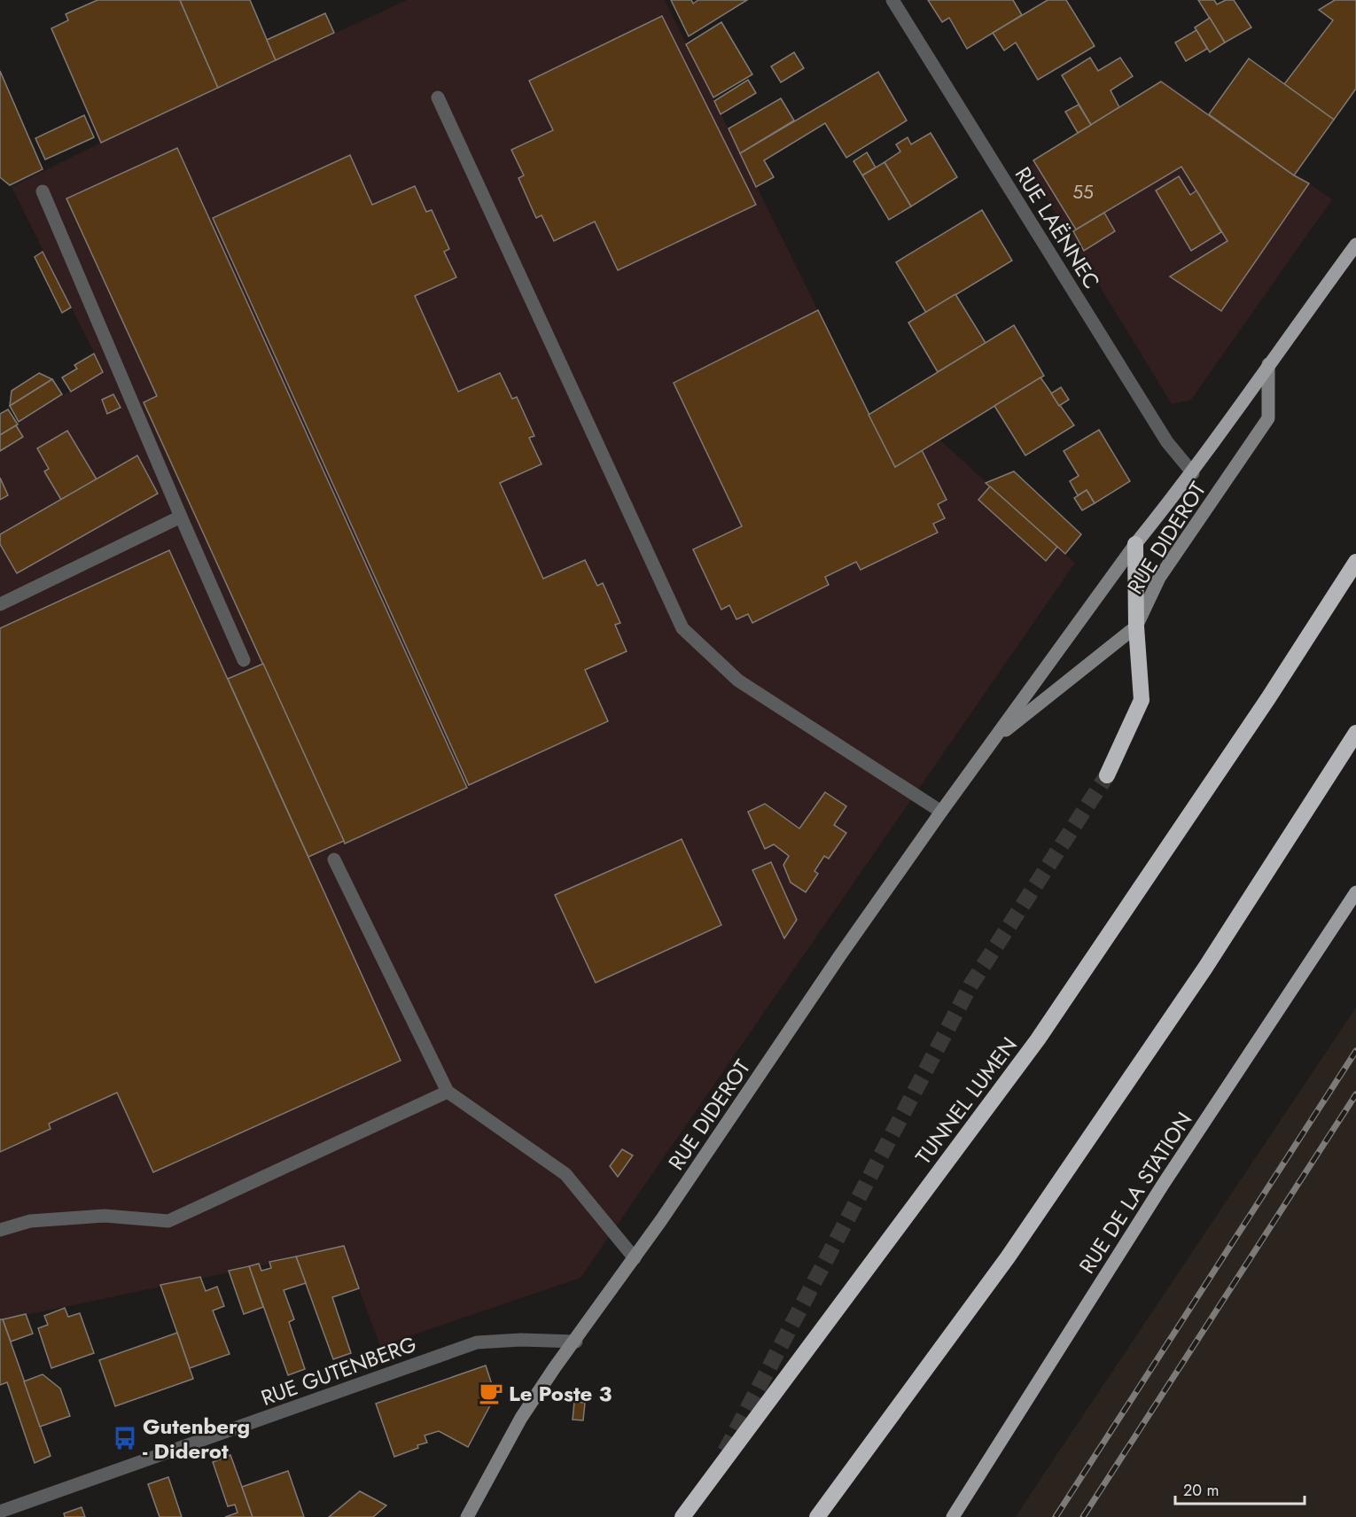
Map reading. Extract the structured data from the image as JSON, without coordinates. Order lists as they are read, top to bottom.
{
  "streets": {
    "highway": ["TUNNEL LUMEN"],
    "main road": ["RUE DIDEROT", "RUE DE LA STATION"],
    "street": ["RUE LAËNNEC", "RUE GUTENBERG"]
  },
  "crossings": [
    ["RUE LAËNNEC", "RUE DIDEROT"],
    ["RUE DIDEROT", "RUE GUTENBERG"]
  ],
  "places": {
    "cafe": ["Le Poste 3"],
    "bus stop": ["Gutenberg - Diderot"]
  },
  "house_numbers": ["55"],
  "scale_bar": "20 m"
}
